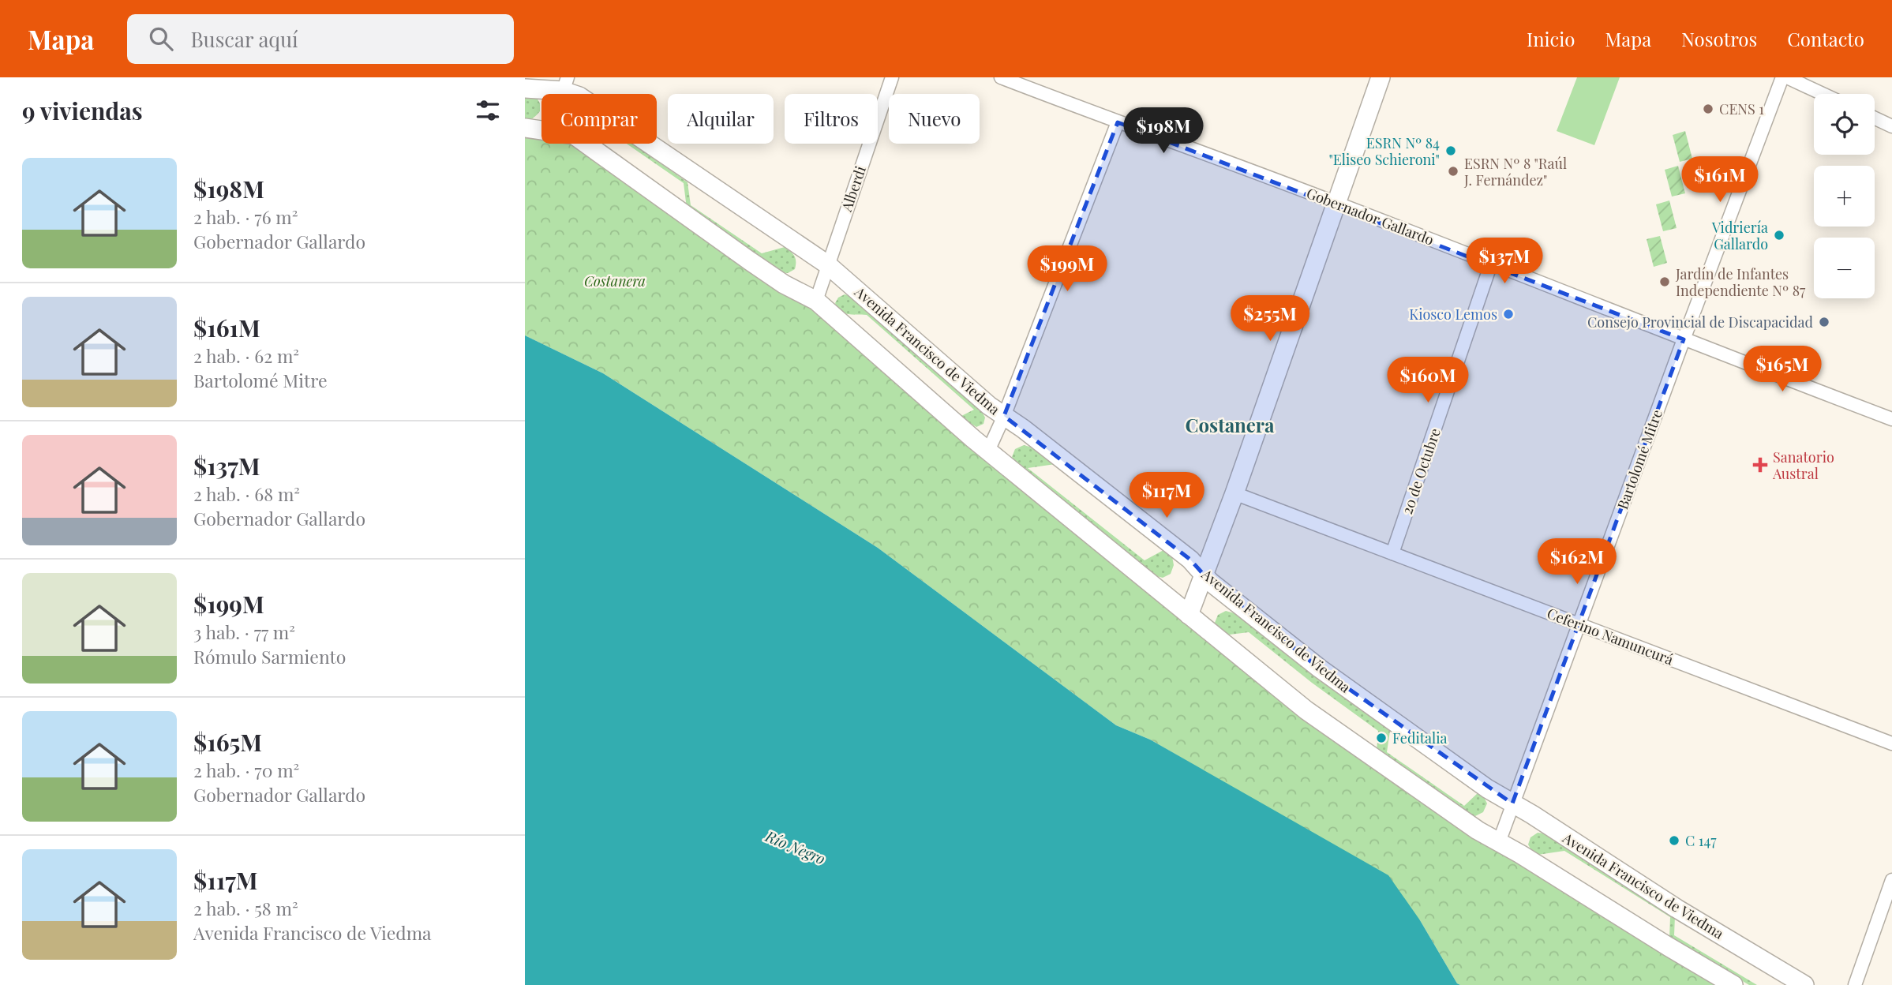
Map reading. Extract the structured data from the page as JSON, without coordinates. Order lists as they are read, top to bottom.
{
  "streets": {
    "main road": ["Avenida Francisco de Viedma"],
    "street": [
      "Alberdi",
      "Gobernador Gallardo",
      "Bartolomé Mitre",
      "20 de Octubre",
      "Ceferino Namuncurá"
    ]
  },
  "crossings": [
    ["Alberdi", "Avenida Francisco de Viedma"],
    ["Gobernador Gallardo", "Bartolomé Mitre"],
    ["Gobernador Gallardo", "20 de Octubre"],
    ["Avenida Francisco de Viedma", "Bartolomé Mitre"],
    ["Bartolomé Mitre", "Ceferino Namuncurá"],
    ["20 de Octubre", "Ceferino Namuncurá"]
  ],
  "districts": ["Costanera"],
  "water": ["Río Negro"],
  "parks": ["Costanera"],
  "places": {
    "other": [
      "CENS 1",
      "ESRN Nº 84 \"Eliseo Schieroni\"",
      "ESRN Nº 8 \"Raúl J. Fernández\"",
      "Vidriería Gallardo",
      "Jardín de Infantes Independiente Nº 87",
      "Kiosco Lemos",
      "Consejo Provincial de Discapacidad",
      "Feditalia",
      "C 147"
    ],
    "health": ["Sanatorio Austral"]
  },
  "page": {
    "header": "Mapa",
    "search": "Buscar aquí",
    "nav": [
      "Inicio",
      "Mapa",
      "Nosotros",
      "Contacto"
    ],
    "heading": "9 viviendas",
    "map_buttons": ["+", "−"],
    "chip": [
      "Comprar",
      "Alquilar",
      "Filtros",
      "Nuevo"
    ],
    "price": [
      "$198M",
      "$161M",
      "$137M",
      "$199M",
      "$255M",
      "$165M",
      "$160M",
      "$117M",
      "$162M"
    ],
    "list": [
      {
        "name": "$198M",
        "note": "2 hab. · 76 m² · Gobernador Gallardo"
      },
      {
        "name": "$161M",
        "note": "2 hab. · 62 m² · Bartolomé Mitre"
      },
      {
        "name": "$137M",
        "note": "2 hab. · 68 m² · Gobernador Gallardo"
      },
      {
        "name": "$199M",
        "note": "3 hab. · 77 m² · Rómulo Sarmiento"
      },
      {
        "name": "$165M",
        "note": "2 hab. · 70 m² · Gobernador Gallardo"
      },
      {
        "name": "$117M",
        "note": "2 hab. · 58 m² · Avenida Francisco de Viedma"
      }
    ]
  }
}
